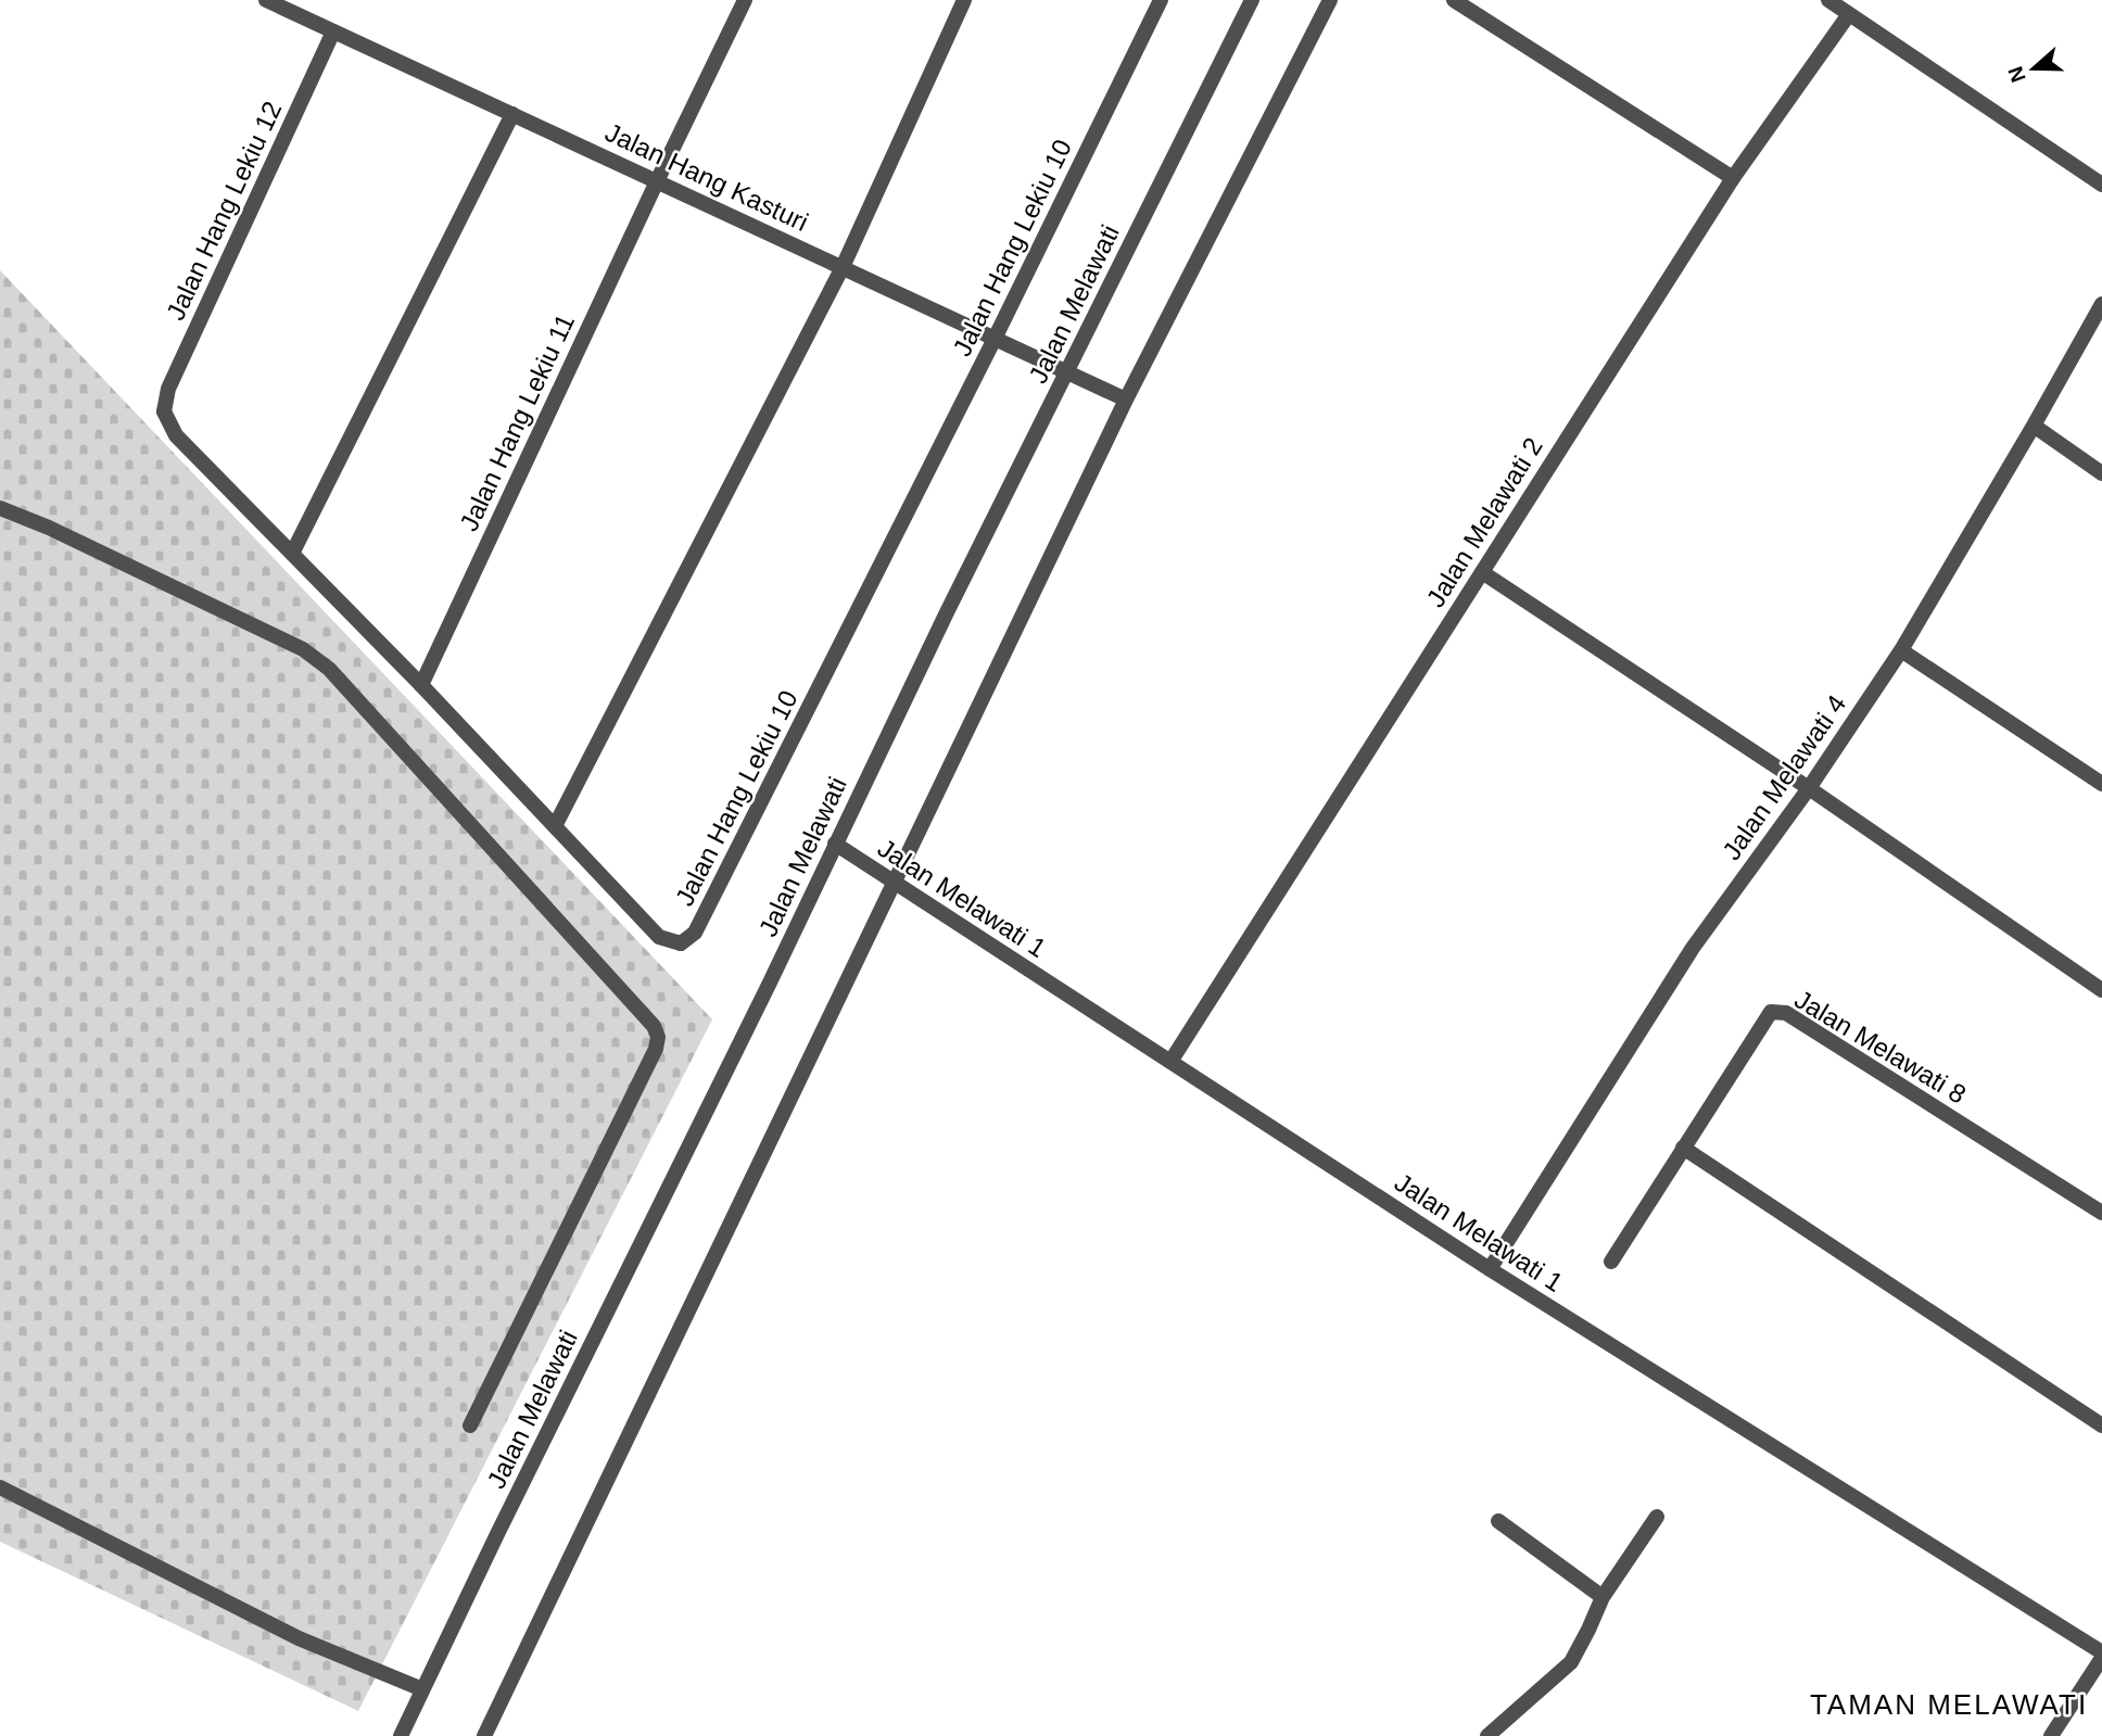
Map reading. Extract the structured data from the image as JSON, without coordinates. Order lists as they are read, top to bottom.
{
  "streets": {
    "street": [
      "Jalan Hang Kasturi",
      "Jalan Hang Lekiu 12",
      "Jalan Hang Lekiu 10",
      "Jalan Melawati",
      "Jalan Hang Lekiu 11",
      "Jalan Melawati 2",
      "Jalan Melawati 4",
      "Jalan Melawati 1",
      "Jalan Melawati 8"
    ]
  },
  "crossings": [
    ["Jalan Hang Kasturi", "Jalan Hang Lekiu 12"],
    ["Jalan Hang Kasturi", "Jalan Hang Lekiu 10"],
    ["Jalan Hang Kasturi", "Jalan Melawati"],
    ["Jalan Hang Kasturi", "Jalan Hang Lekiu 11"],
    ["Jalan Hang Lekiu 12", "Jalan Hang Lekiu 10"],
    ["Jalan Hang Lekiu 10", "Jalan Hang Lekiu 11"],
    ["Jalan Melawati", "Jalan Melawati 1"],
    ["Jalan Melawati 2", "Jalan Melawati 1"],
    ["Jalan Melawati 4", "Jalan Melawati 1"]
  ],
  "districts": ["TAMAN MELAWATI"],
  "north": "left"
}
